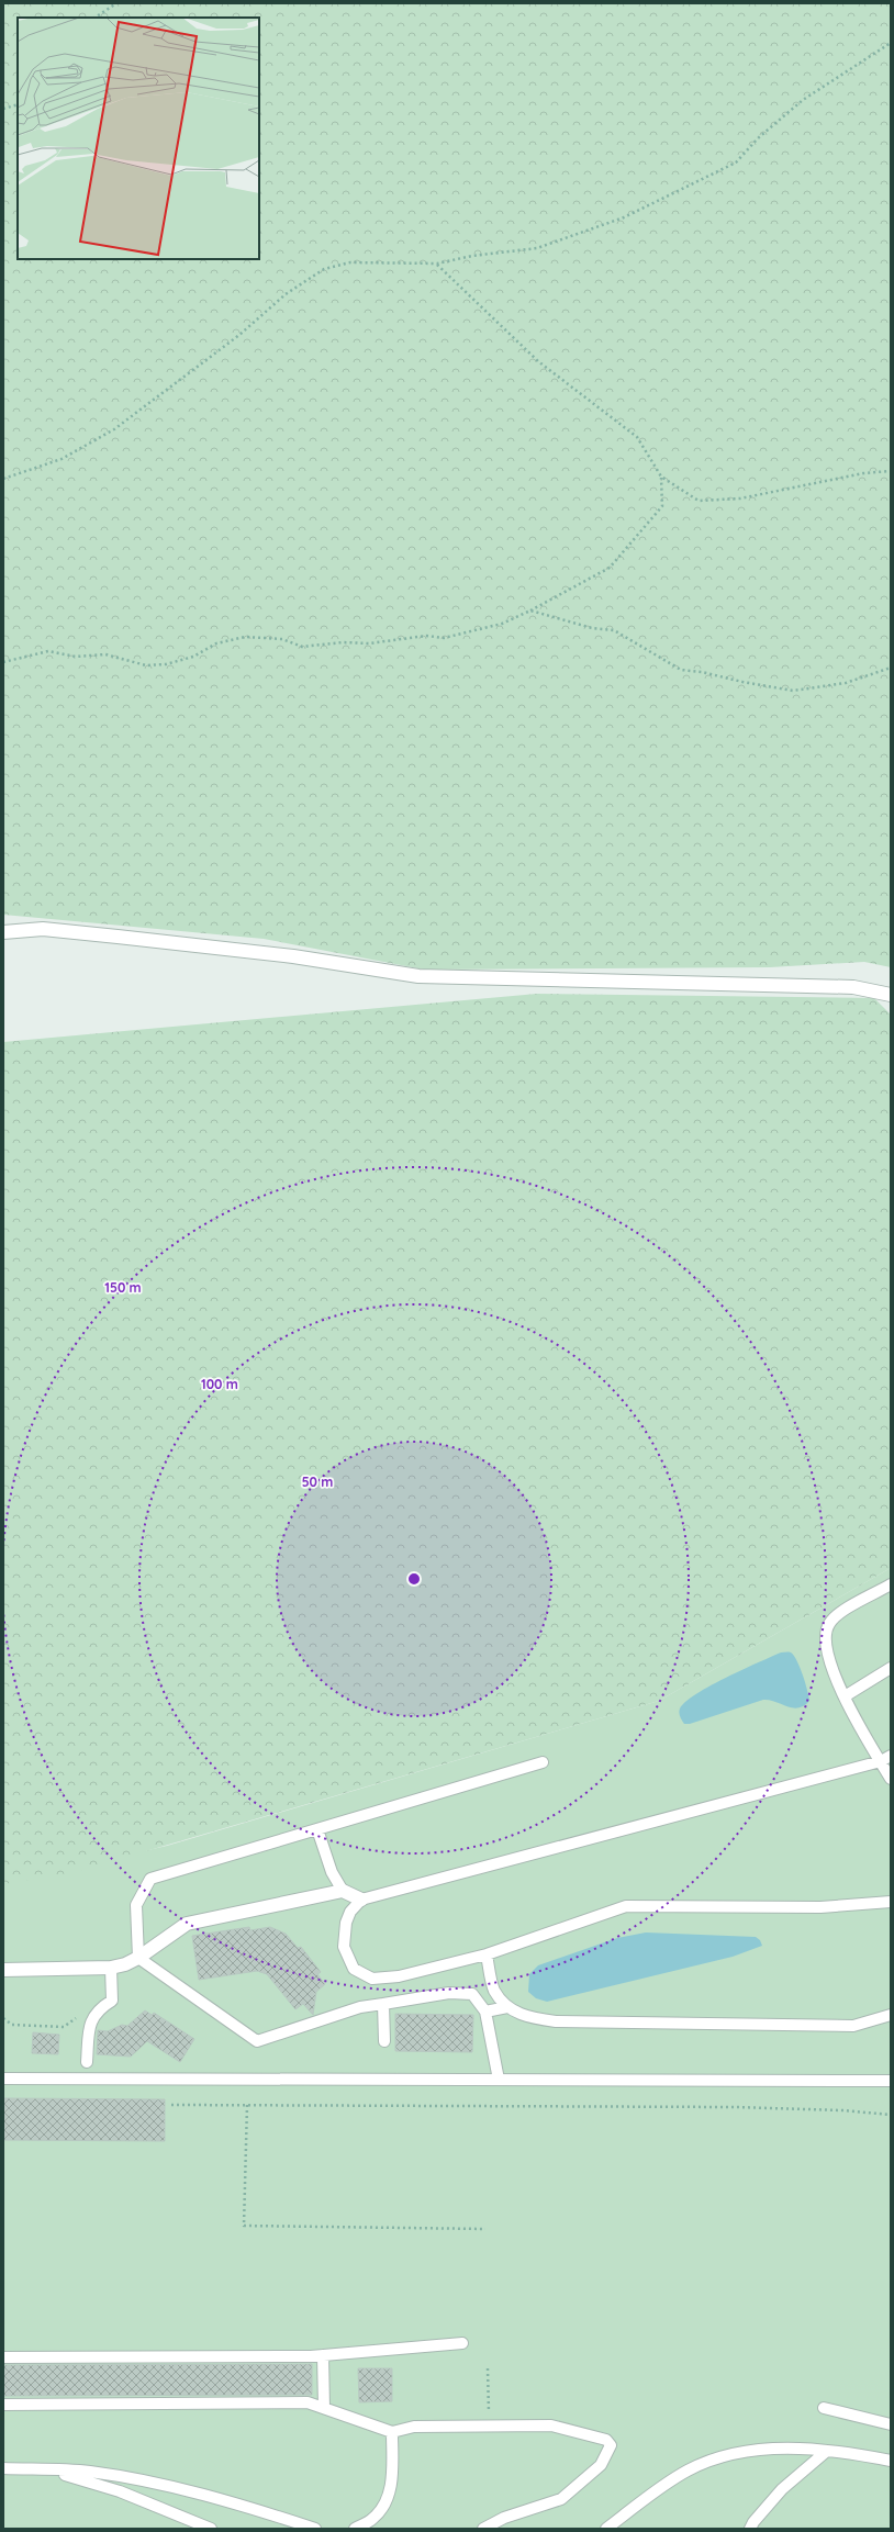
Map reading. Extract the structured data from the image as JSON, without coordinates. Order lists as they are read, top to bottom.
{
  "rings": ["150 m", "100 m", "50 m"]
}
